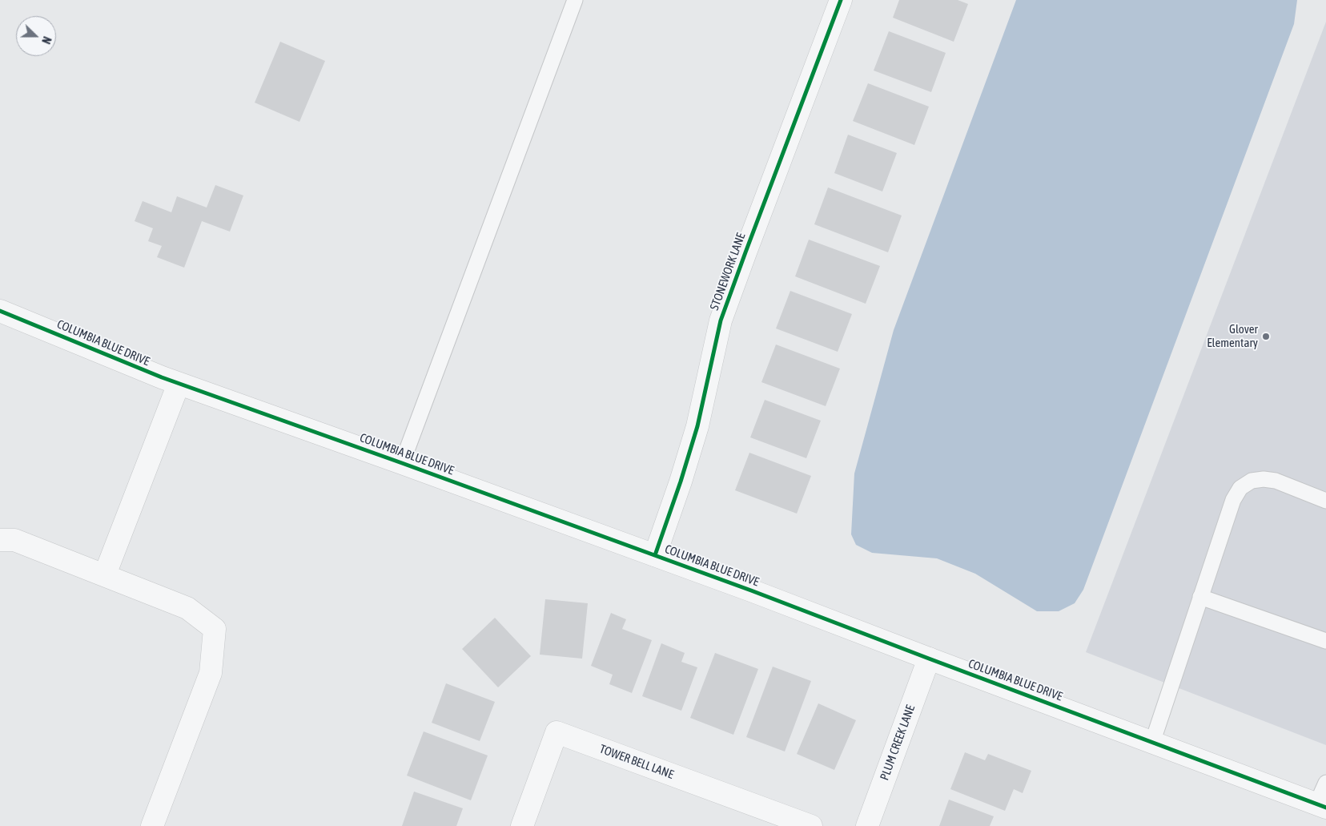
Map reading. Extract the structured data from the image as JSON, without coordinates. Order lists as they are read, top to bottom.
{
  "streets": {
    "street": [
      "STONEWORK LANE",
      "COLUMBIA BLUE DRIVE",
      "PLUM CREEK LANE",
      "TOWER BELL LANE"
    ]
  },
  "crossings": [
    ["STONEWORK LANE", "COLUMBIA BLUE DRIVE"],
    ["COLUMBIA BLUE DRIVE", "PLUM CREEK LANE"]
  ],
  "places": ["Glover Elementary"],
  "north": "right"
}
